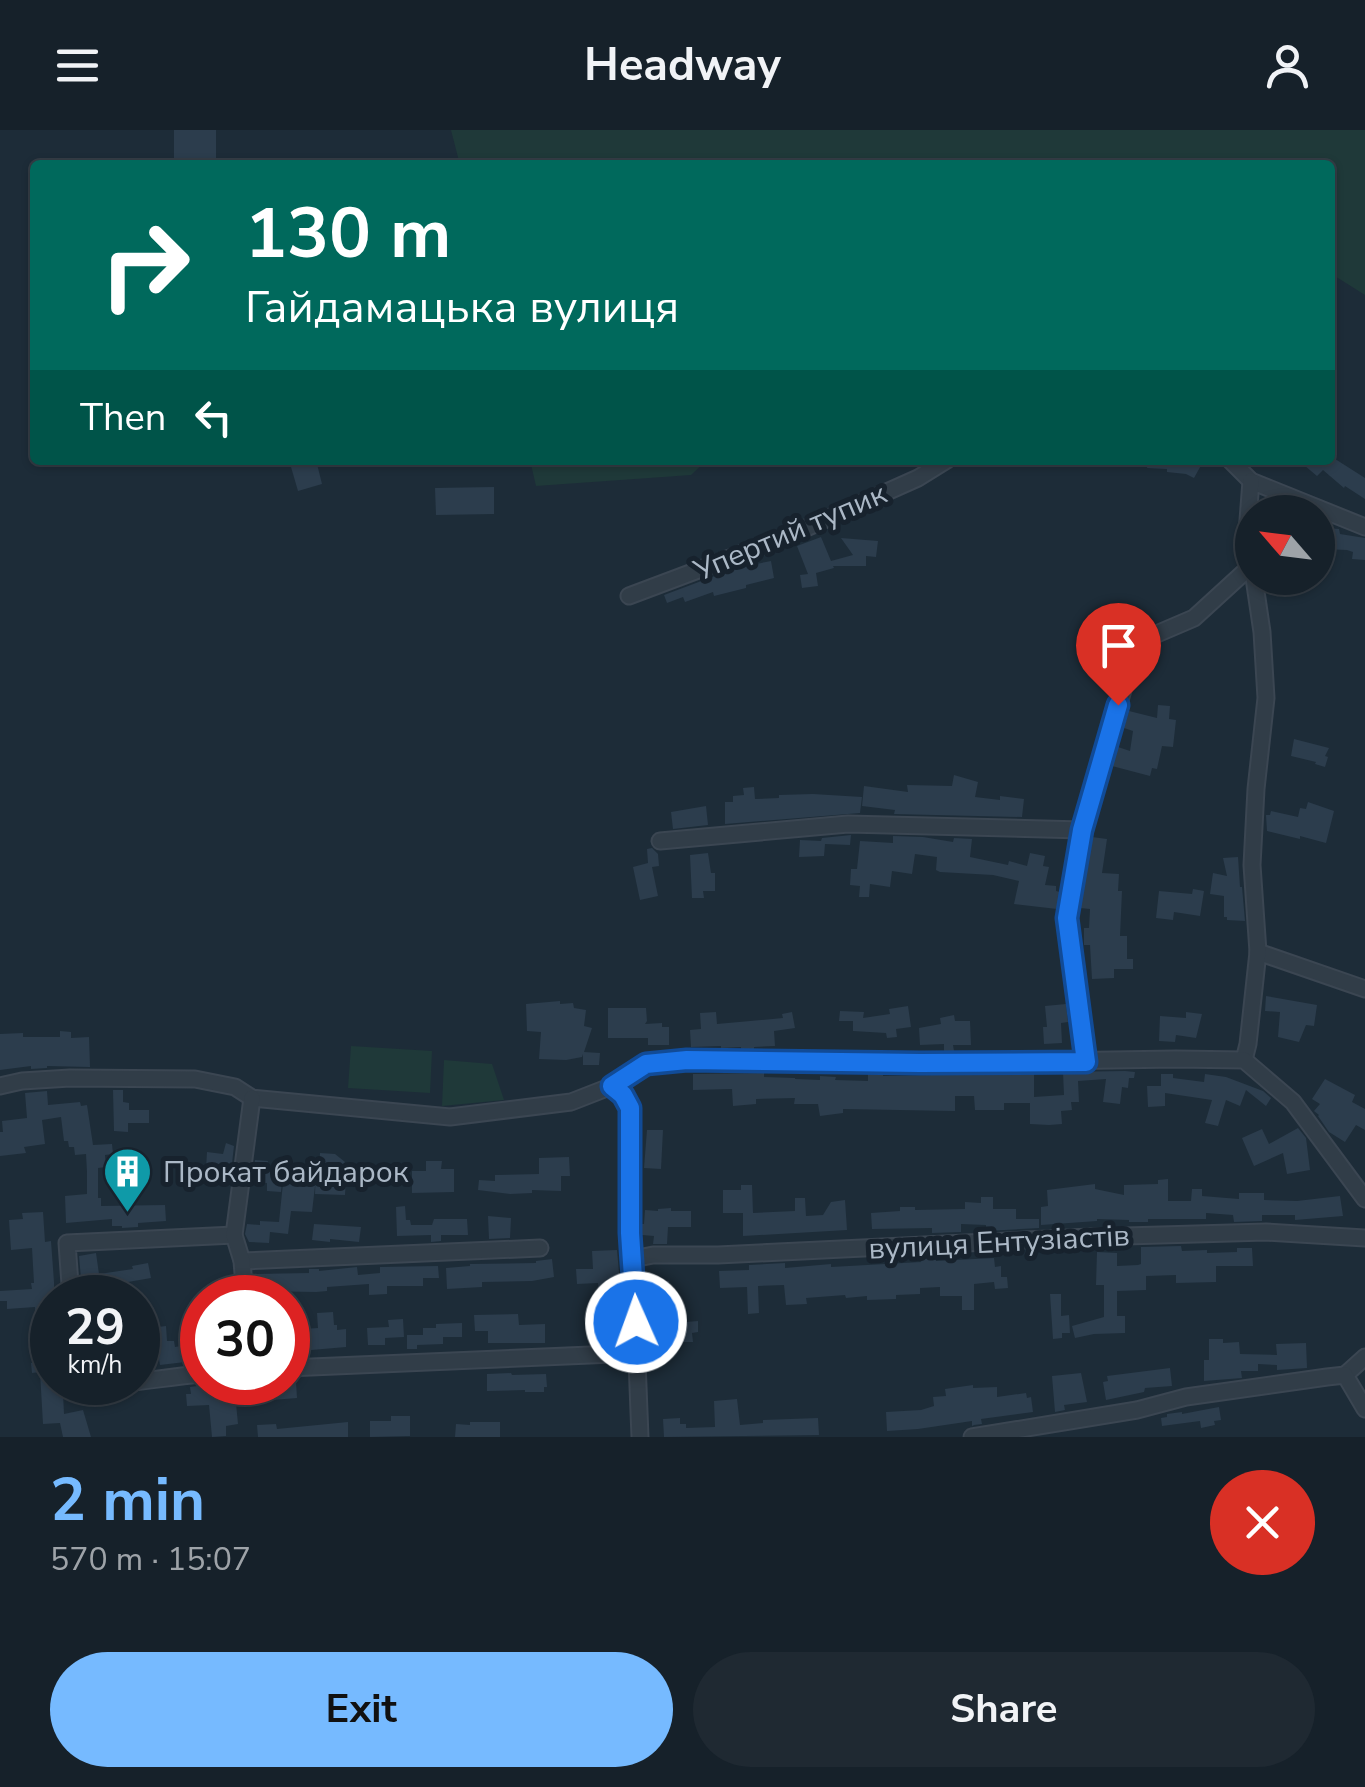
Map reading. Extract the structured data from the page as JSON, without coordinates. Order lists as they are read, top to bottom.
{
  "streets": {
    "street": ["Упертий тупик", "вулиця Ентузіастів"]
  },
  "places": {
    "building": ["Прокат байдарок"]
  },
  "north": "top left",
  "page": {
    "header": "Headway",
    "turn": ["130 m", "Гайдамацька вулиця"],
    "then": "Then",
    "speed": "29 km/h",
    "limit": "30",
    "heading": ["2 min", "570 m · 15:07"],
    "buttons": ["Exit", "Share"]
  }
}
